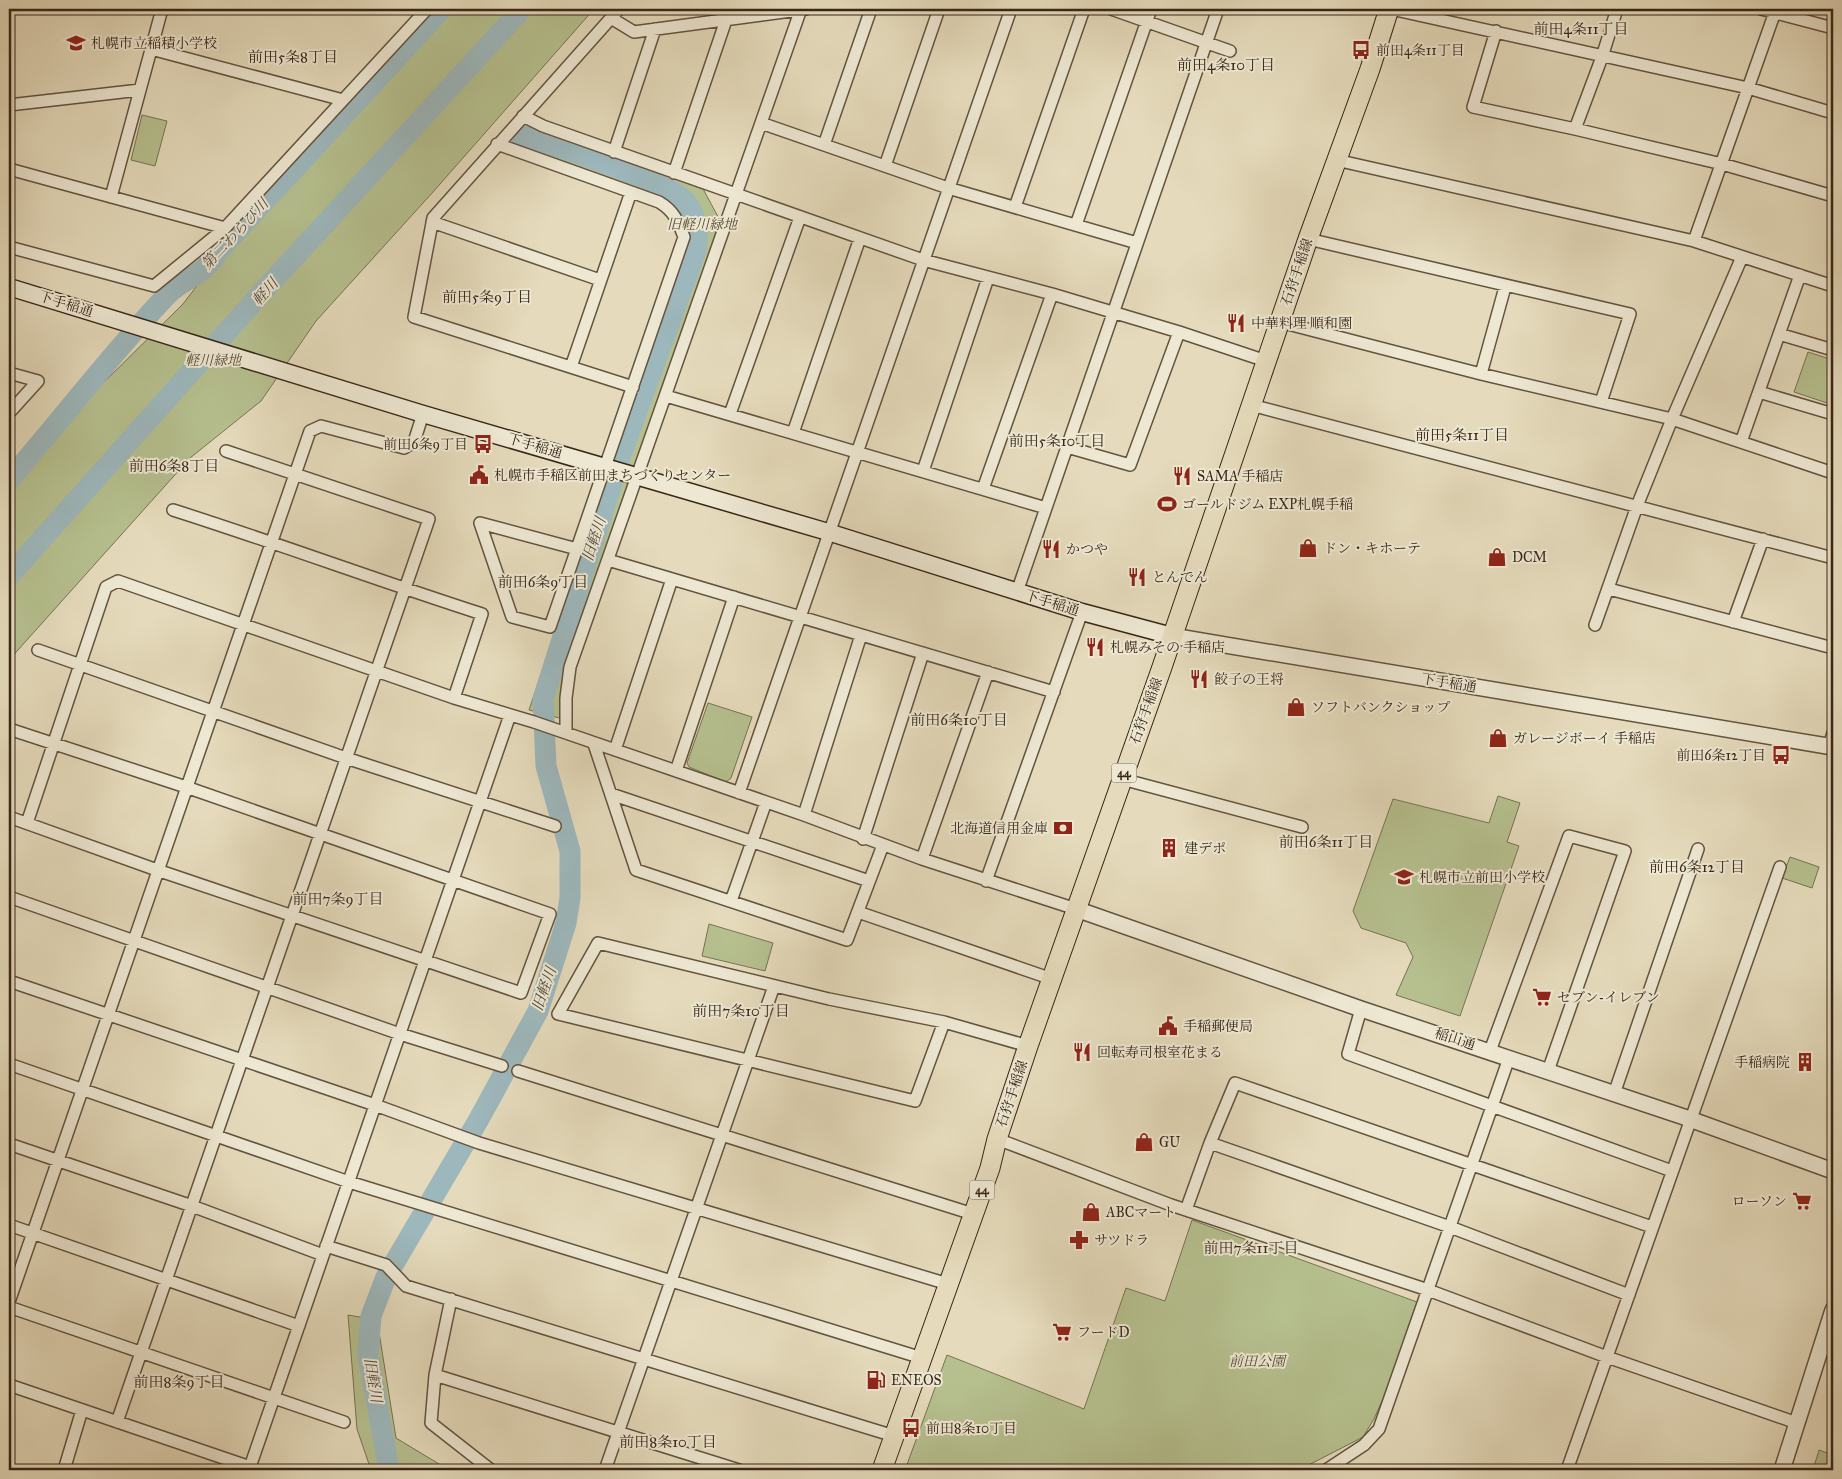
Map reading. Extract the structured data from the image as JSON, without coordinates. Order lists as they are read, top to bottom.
{
  "streets": {
    "main road": ["石狩手稲線", "下手稲通", "44"],
    "street": ["稲山通"]
  },
  "crossings": [
    ["石狩手稲線", "下手稲通"],
    ["石狩手稲線", "稲山通"]
  ],
  "districts": [
    "前田4条11丁目",
    "前田5条8丁目",
    "前田4条10丁目",
    "前田5条9丁目",
    "前田5条11丁目",
    "前田5条10丁目",
    "前田6条8丁目",
    "前田6条9丁目",
    "前田6条10丁目",
    "前田6条11丁目",
    "前田6条12丁目",
    "前田7条9丁目",
    "前田7条10丁目",
    "前田7条11丁目",
    "前田8条9丁目",
    "前田8条10丁目"
  ],
  "water": ["第二わらび川", "軽川", "旧軽川"],
  "parks": ["旧軽川緑地", "軽川緑地", "前田公園"],
  "places": {
    "school or university": ["札幌市立稲積小学校", "札幌市立前田小学校"],
    "bus stop": [
      "前田4条11丁目",
      "前田6条9丁目",
      "前田6条12丁目",
      "前田8条10丁目"
    ],
    "restaurant": [
      "中華料理 順和園",
      "SAMA 手稲店",
      "かつや",
      "とんでん",
      "札幌みその 手稲店",
      "餃子の王将",
      "回転寿司根室花まる"
    ],
    "public building": ["札幌市手稲区前田まちづくりセンター", "手稲郵便局"],
    "sports": ["ゴールドジム EXP札幌手稲"],
    "shop": [
      "ドン・キホーテ",
      "DCM",
      "ソフトバンクショップ",
      "ガレージボーイ 手稲店",
      "GU",
      "ABCマート"
    ],
    "bank": ["北海道信用金庫"],
    "building": ["建デポ", "手稲病院"],
    "supermarket": ["セブン-イレブン", "ローソン", "フードD"],
    "pharmacy": ["サツドラ"],
    "fuel station": ["ENEOS"]
  }
}
